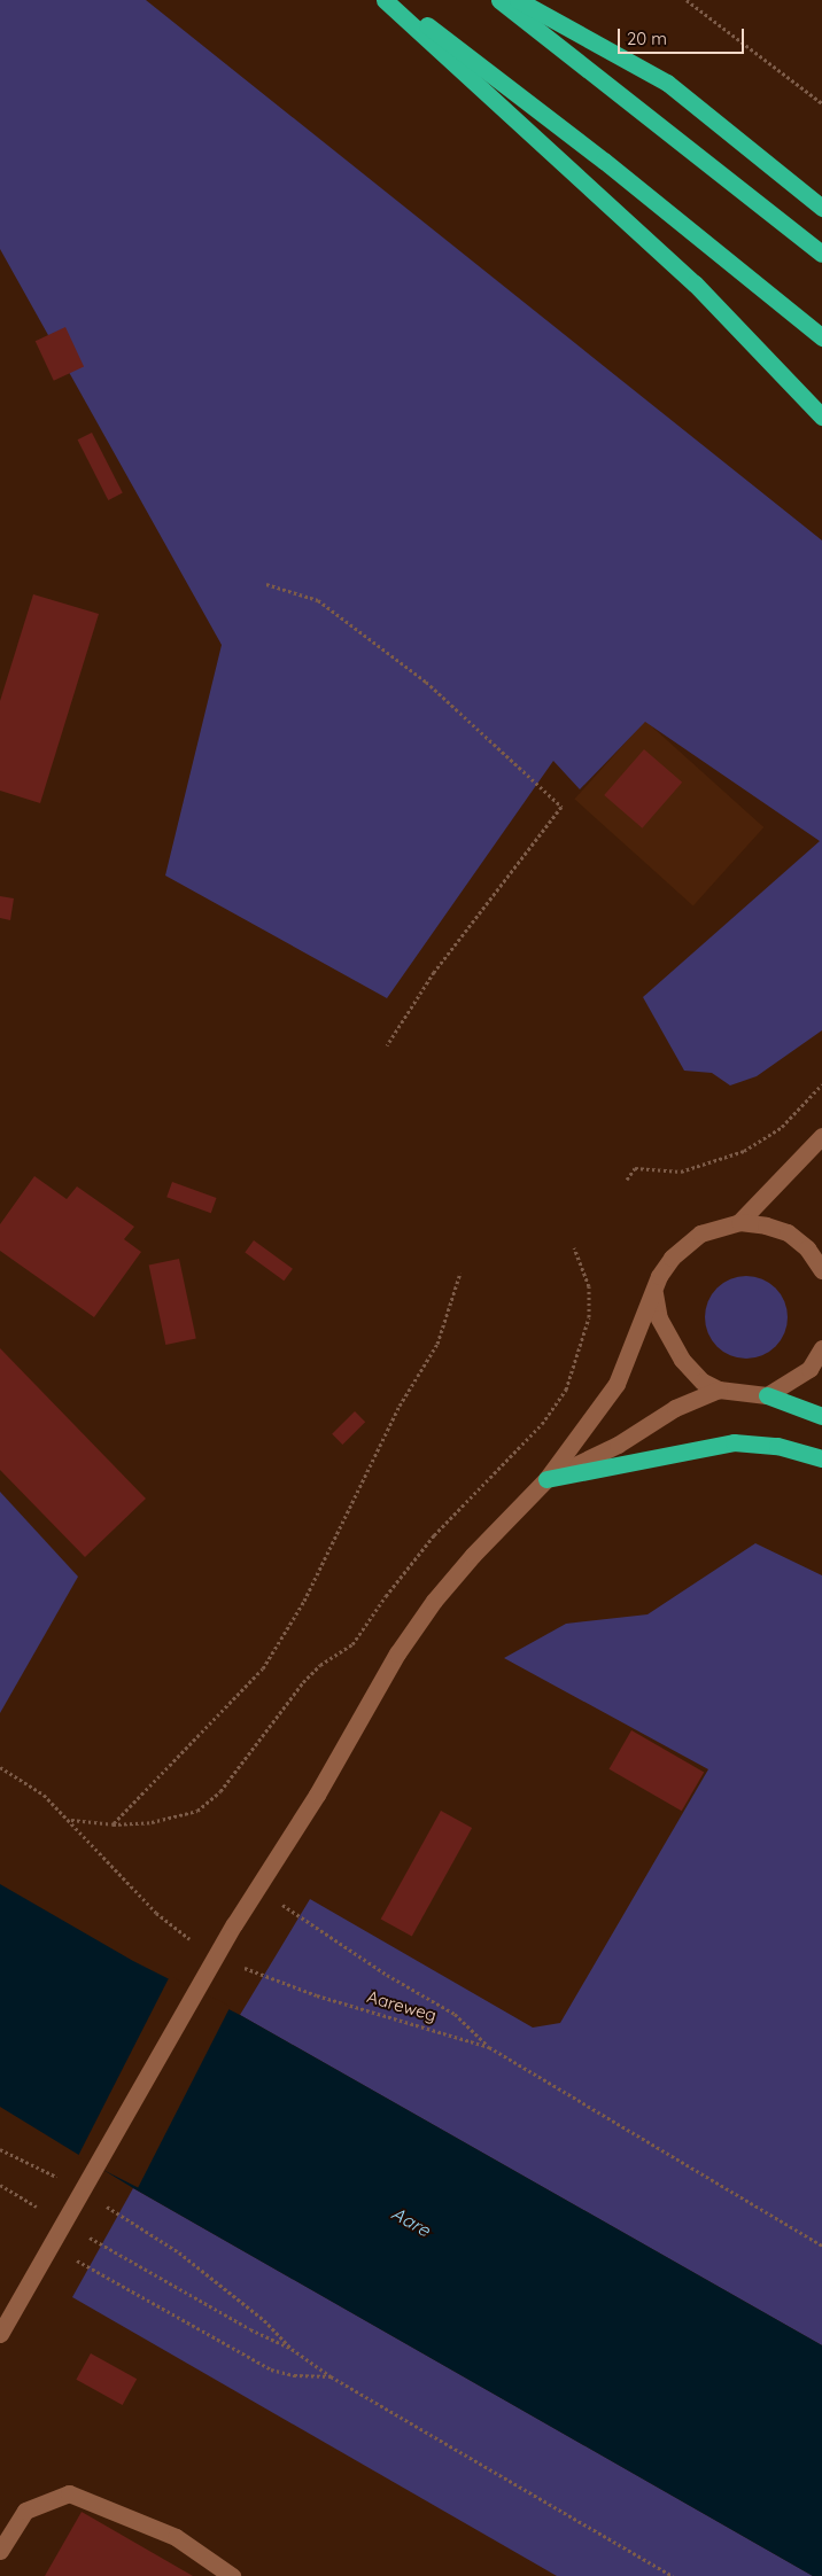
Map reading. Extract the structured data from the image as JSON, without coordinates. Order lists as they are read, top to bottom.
{
  "streets": {
    "path": ["Aareweg"]
  },
  "water": ["Aare"],
  "scale_bar": "20 m"
}
